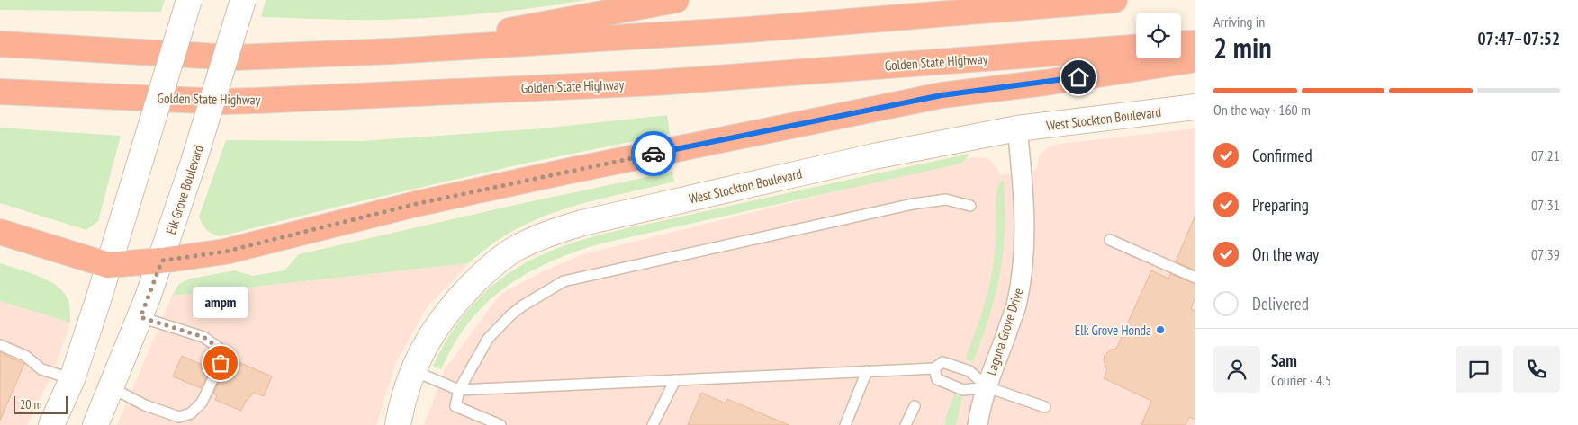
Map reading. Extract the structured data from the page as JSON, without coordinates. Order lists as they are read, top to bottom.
{
  "streets": {
    "highway": ["Golden State Highway"],
    "main road": ["West Stockton Boulevard", "Elk Grove Boulevard"],
    "street": ["Laguna Grove Drive"]
  },
  "crossings": [
    ["West Stockton Boulevard", "Laguna Grove Drive"]
  ],
  "places": ["Elk Grove Honda", "ampm"],
  "scale_bar": "20 m",
  "page": {
    "heading": ["2 min", "Arriving in", "07:47–07:52"],
    "panel": ["Sam", "Courier · 4.5"],
    "bar": "On the way · 160 m",
    "list": [
      ["Confirmed", "07:21"],
      ["Preparing", "07:31"],
      ["On the way", "07:39"],
      "Delivered"
    ],
    "bubble": "ampm",
    "scale": "20 m"
  }
}
